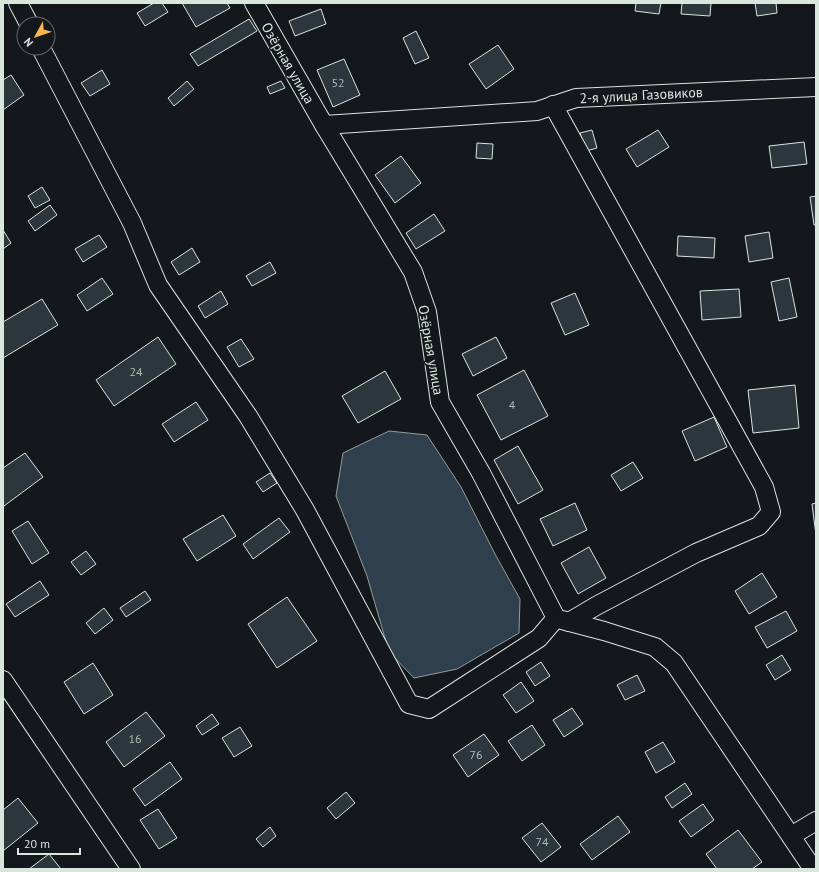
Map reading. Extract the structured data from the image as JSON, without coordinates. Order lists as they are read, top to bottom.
{
  "streets": {
    "street": ["Озёрная улица", "2-я улица Газовиков"]
  },
  "crossings": [
    ["Озёрная улица", "2-я улица Газовиков"]
  ],
  "house_numbers": [
    "52",
    "24",
    "4",
    "16",
    "76",
    "74"
  ],
  "scale_bar": "20 m",
  "north": "bottom left"
}
